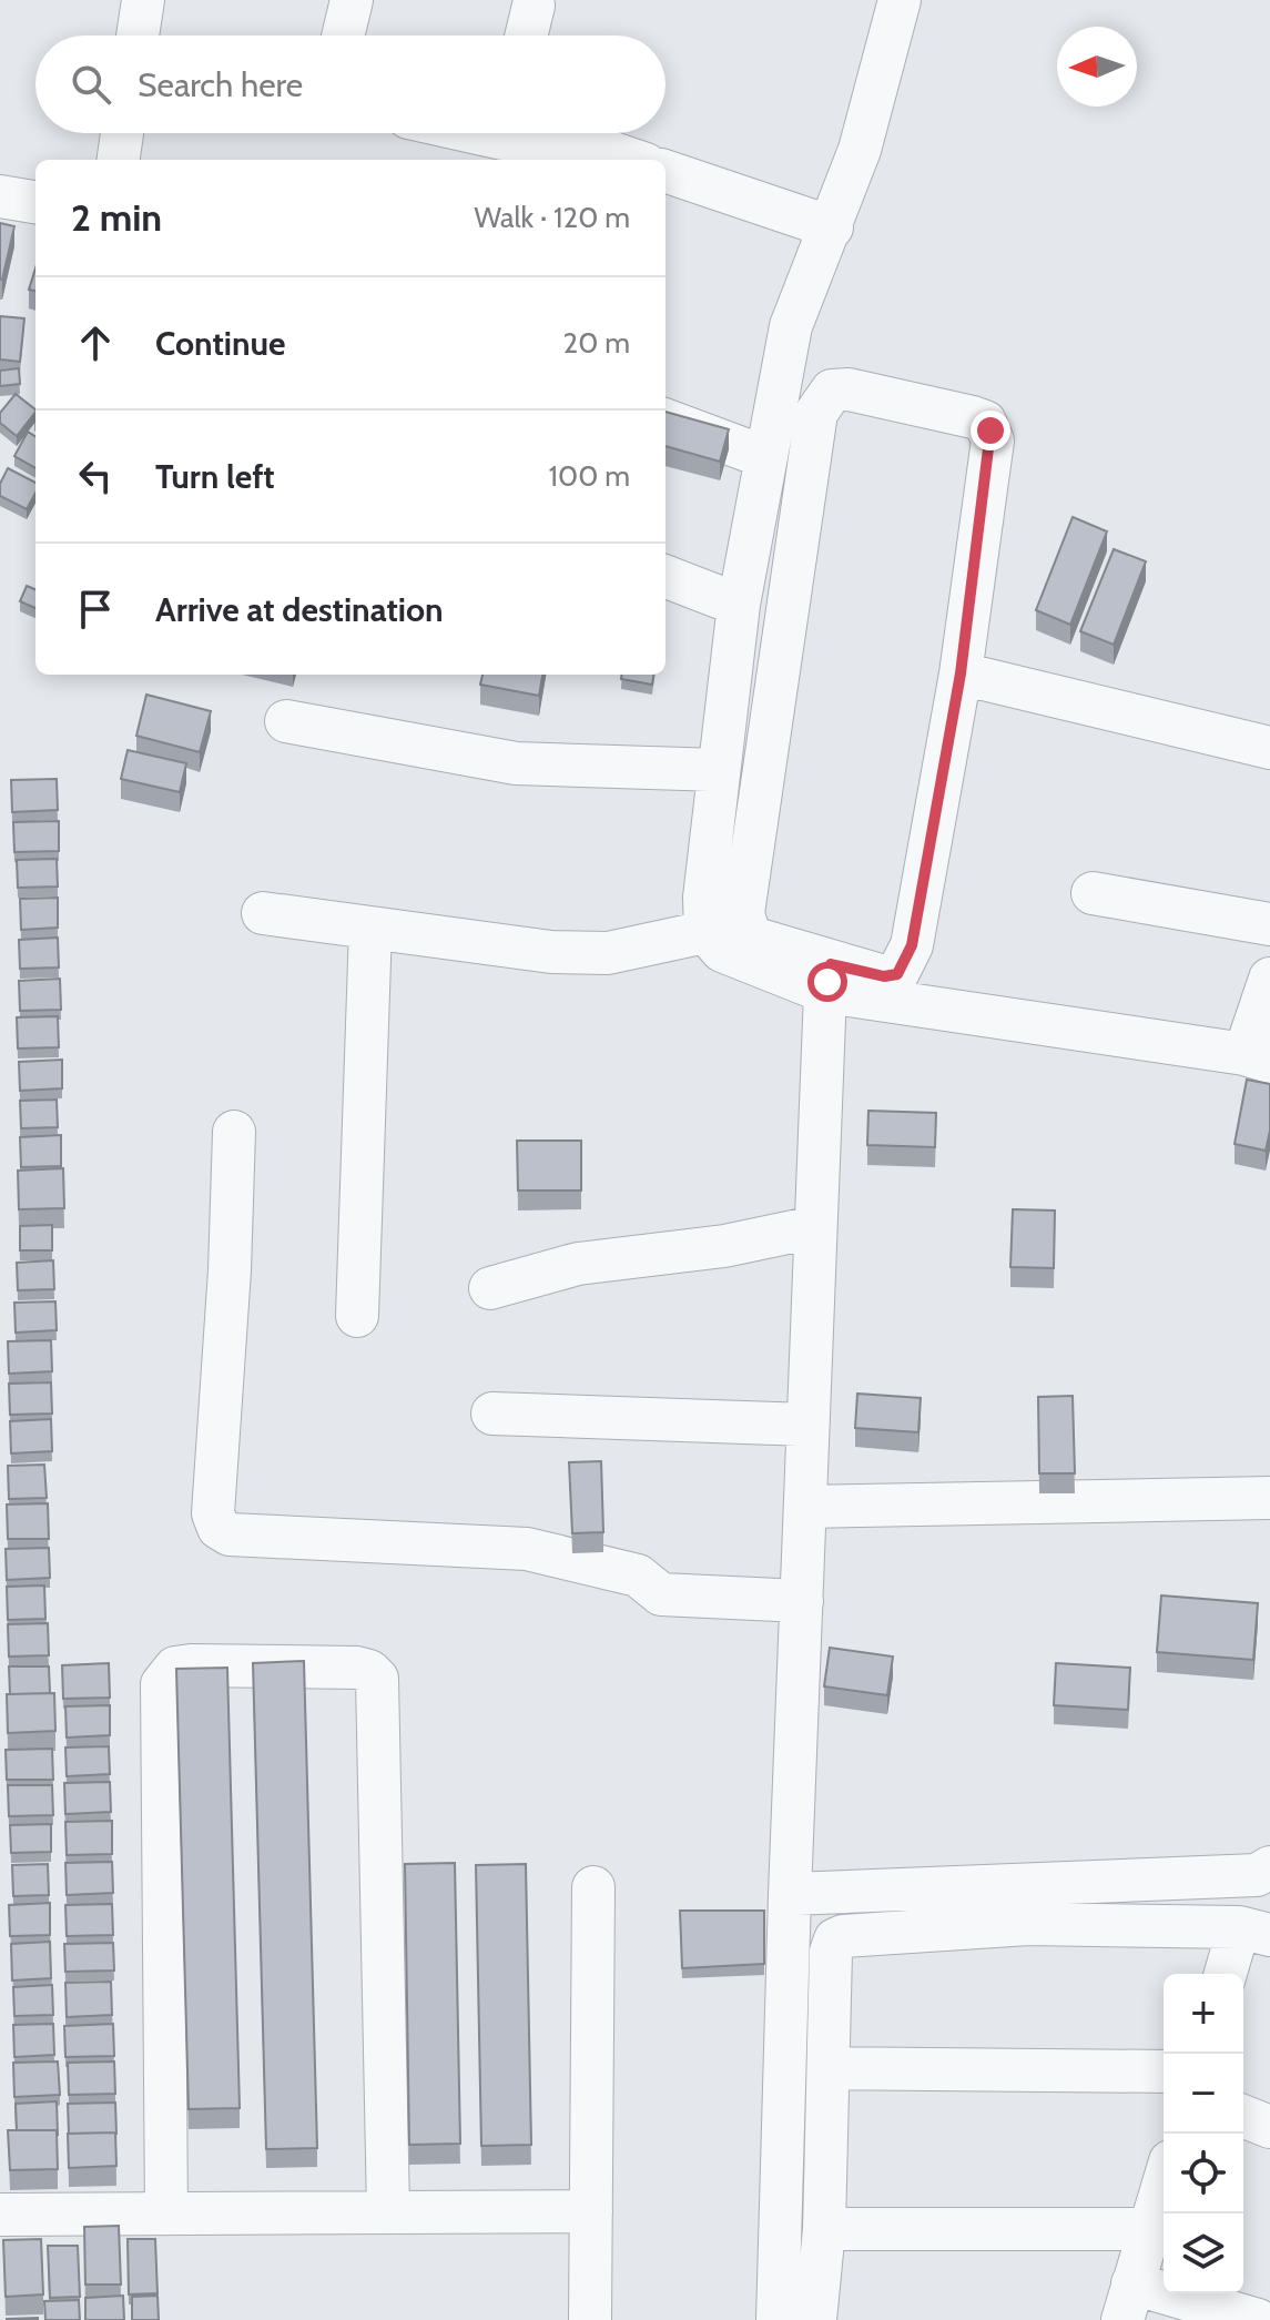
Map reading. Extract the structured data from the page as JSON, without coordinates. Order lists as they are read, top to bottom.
{
  "north": "left",
  "page": {
    "search": "Search here",
    "heading": ["2 min", "Walk · 120 m"],
    "list": [
      ["Continue", "20 m"],
      ["Turn left", "100 m"],
      "Arrive at destination"
    ],
    "map_buttons": ["+", "−"]
  }
}
